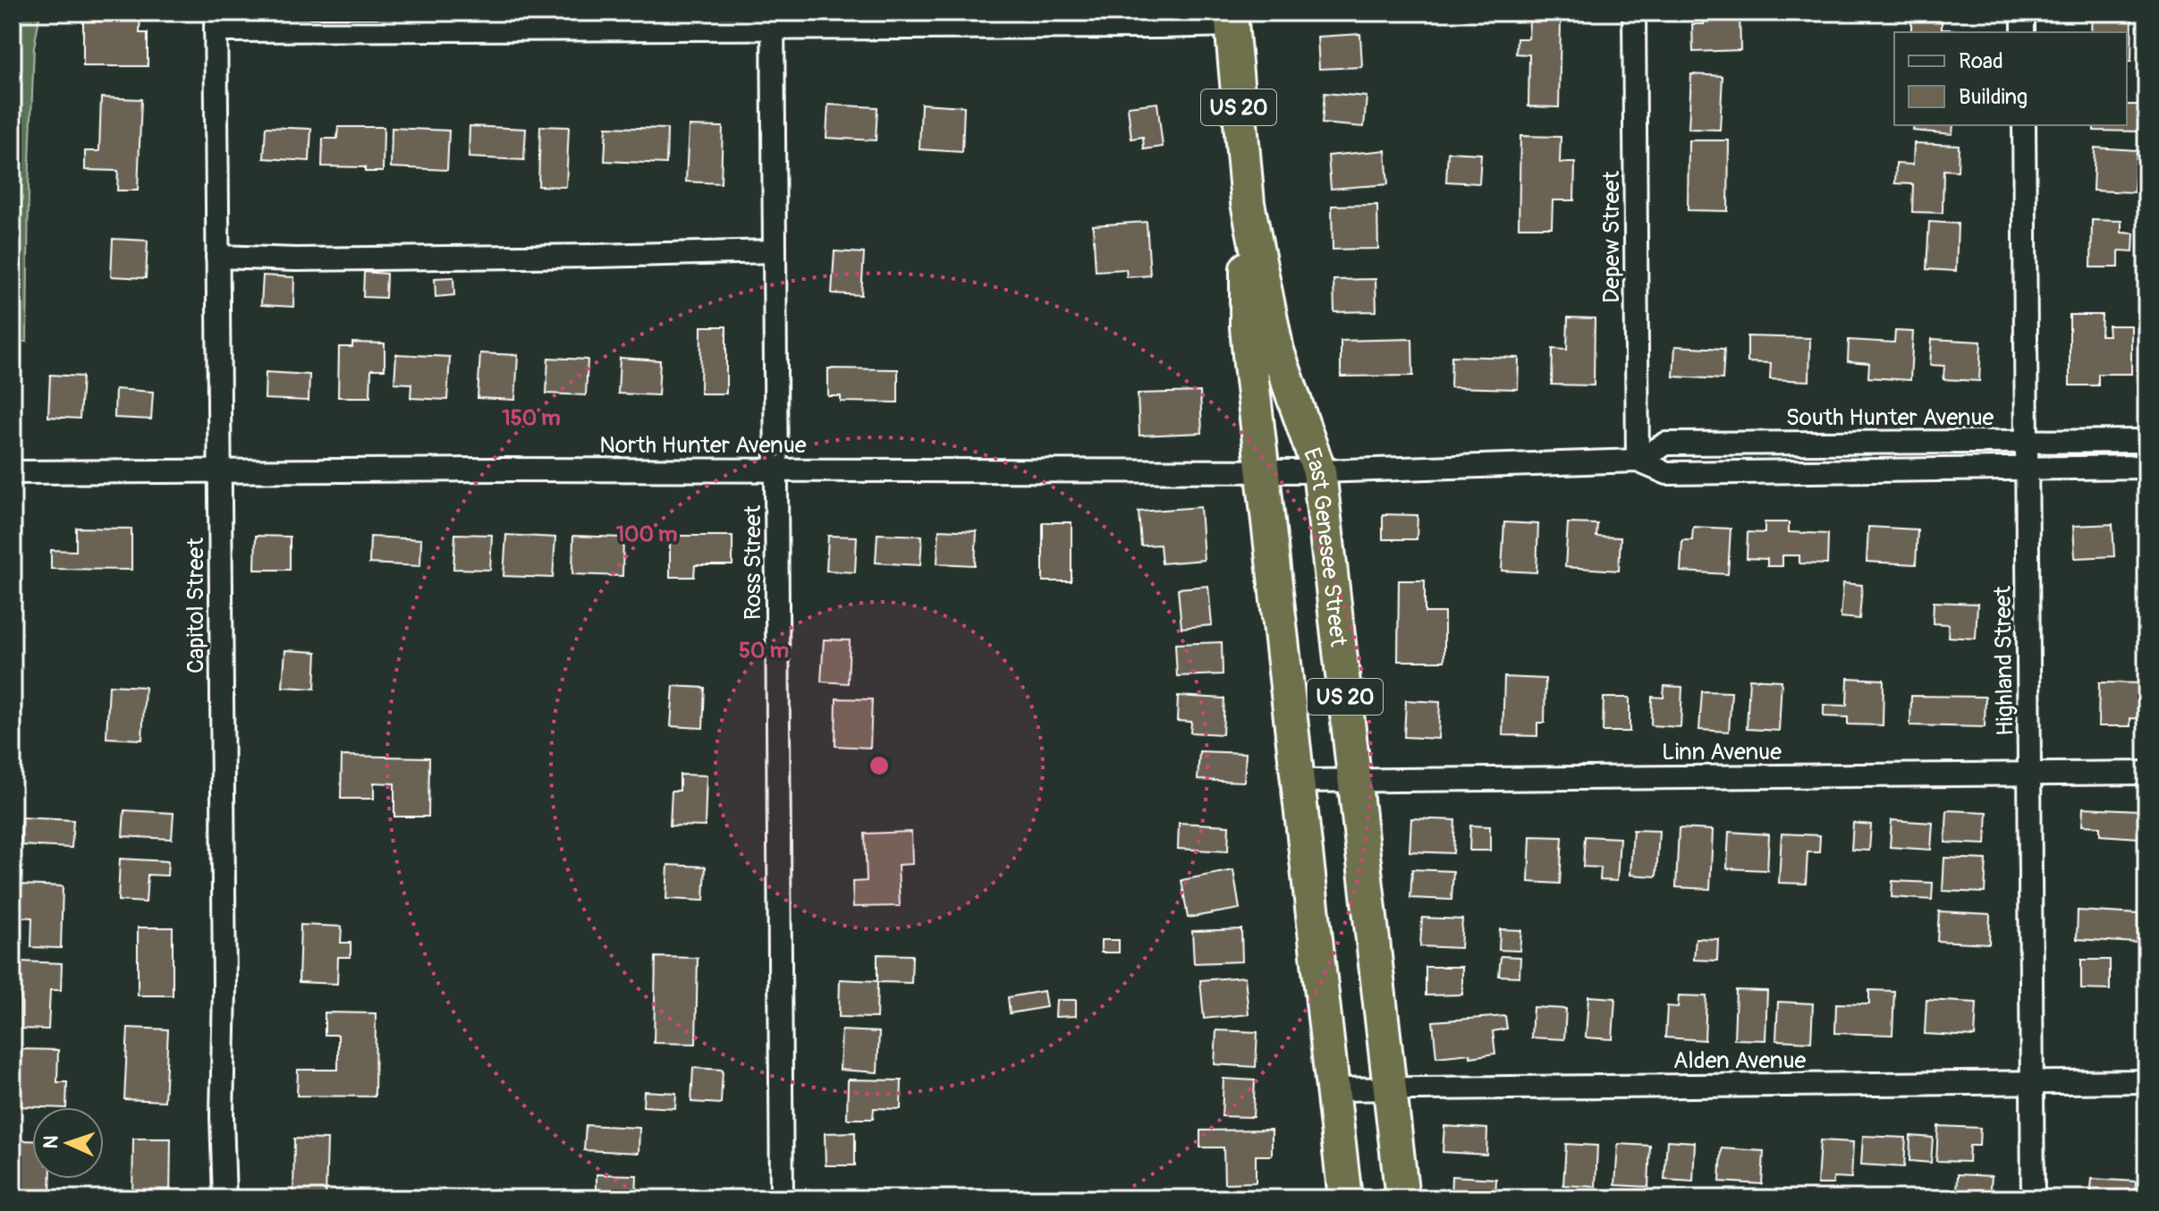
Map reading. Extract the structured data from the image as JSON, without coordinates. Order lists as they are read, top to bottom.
{
  "streets": {
    "highway": ["US 20", "East Genesee Street"],
    "street": [
      "Depew Street",
      "South Hunter Avenue",
      "North Hunter Avenue",
      "Ross Street",
      "Capitol Street",
      "Highland Street",
      "Linn Avenue",
      "Alden Avenue"
    ]
  },
  "crossings": [
    ["Depew Street", "South Hunter Avenue"],
    ["South Hunter Avenue", "North Hunter Avenue"],
    ["South Hunter Avenue", "East Genesee Street"],
    ["South Hunter Avenue", "Highland Street"],
    ["North Hunter Avenue", "East Genesee Street"],
    ["North Hunter Avenue", "Ross Street"],
    ["North Hunter Avenue", "Capitol Street"],
    ["East Genesee Street", "Linn Avenue"],
    ["East Genesee Street", "Alden Avenue"],
    ["Highland Street", "Linn Avenue"],
    ["Highland Street", "Alden Avenue"]
  ],
  "legend": ["Road", "Building"],
  "north": "left",
  "rings": ["150 m", "100 m", "50 m"]
}
